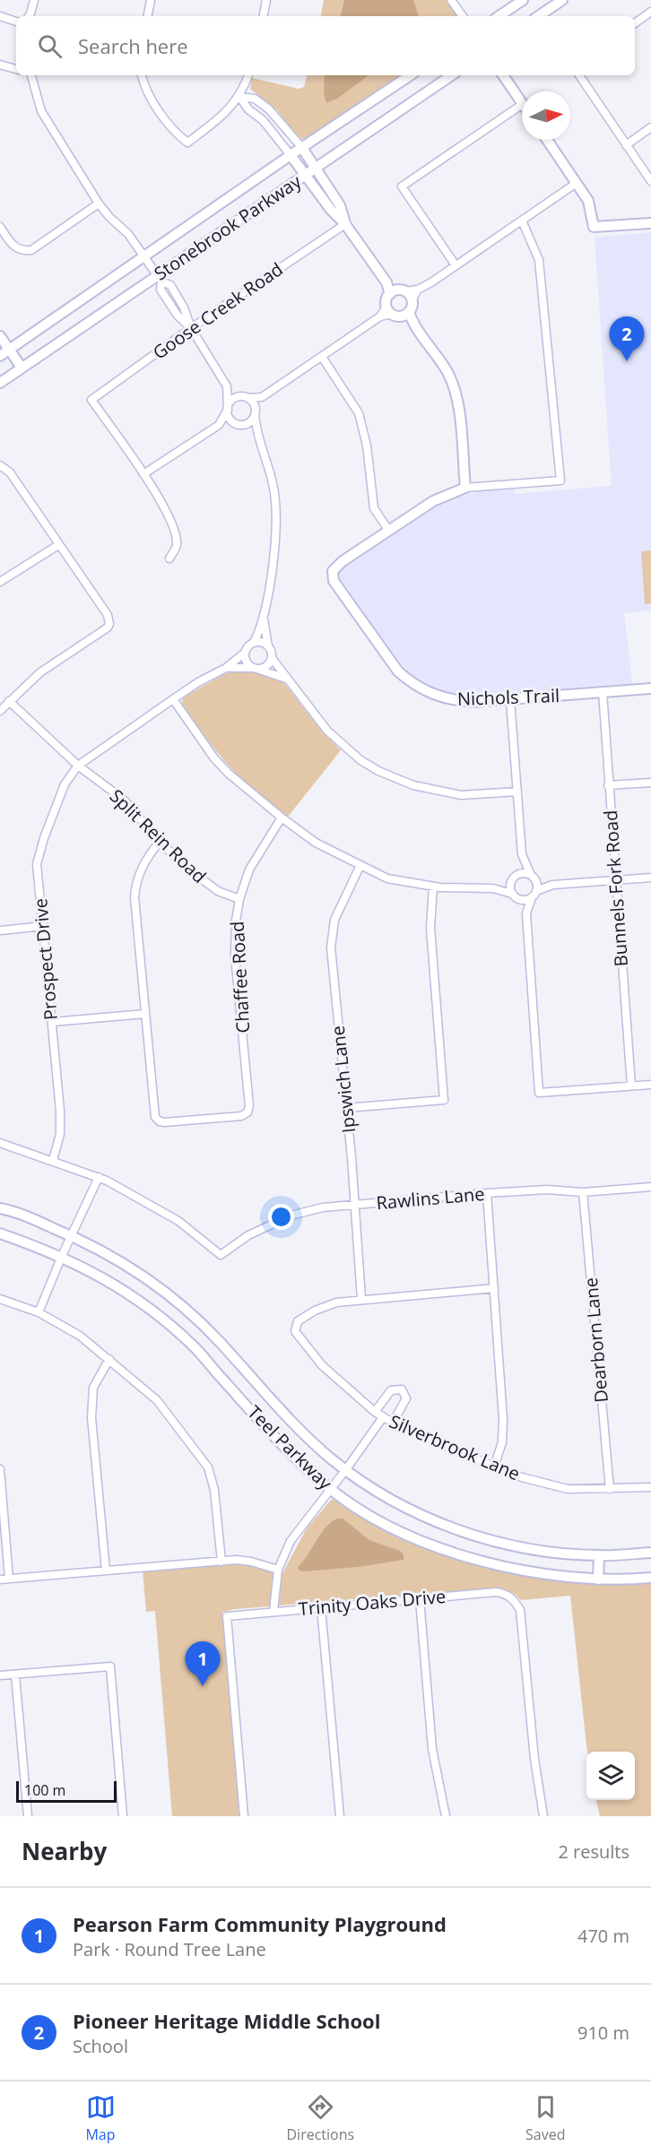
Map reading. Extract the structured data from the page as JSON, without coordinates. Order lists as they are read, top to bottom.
{
  "streets": {
    "main road": ["Stonebrook Parkway", "Nichols Trail", "Teel Parkway"],
    "street": [
      "Goose Creek Road",
      "Split Rein Road",
      "Bunnels Fork Road",
      "Prospect Drive",
      "Chaffee Road",
      "Ipswich Lane",
      "Rawlins Lane",
      "Dearborn Lane",
      "Silverbrook Lane",
      "Trinity Oaks Drive"
    ]
  },
  "crossings": [
    ["Nichols Trail", "Bunnels Fork Road"],
    ["Split Rein Road", "Prospect Drive"],
    ["Split Rein Road", "Chaffee Road"],
    ["Ipswich Lane", "Rawlins Lane"],
    ["Ipswich Lane", "Silverbrook Lane"],
    ["Rawlins Lane", "Dearborn Lane"],
    ["Dearborn Lane", "Silverbrook Lane"]
  ],
  "scale_bar": "100 m",
  "north": "right",
  "page": {
    "search": "Search here",
    "pins": ["2", "1"],
    "scale": "100 m",
    "heading": ["Nearby", "2 results"],
    "list": [
      {
        "mark": "1",
        "name": "Pearson Farm Community Playground",
        "note": "Park · Round Tree Lane",
        "value": "470 m"
      },
      {
        "mark": "2",
        "name": "Pioneer Heritage Middle School",
        "note": "School",
        "value": "910 m"
      }
    ],
    "nav": ["Map", "Directions", "Saved"]
  }
}
